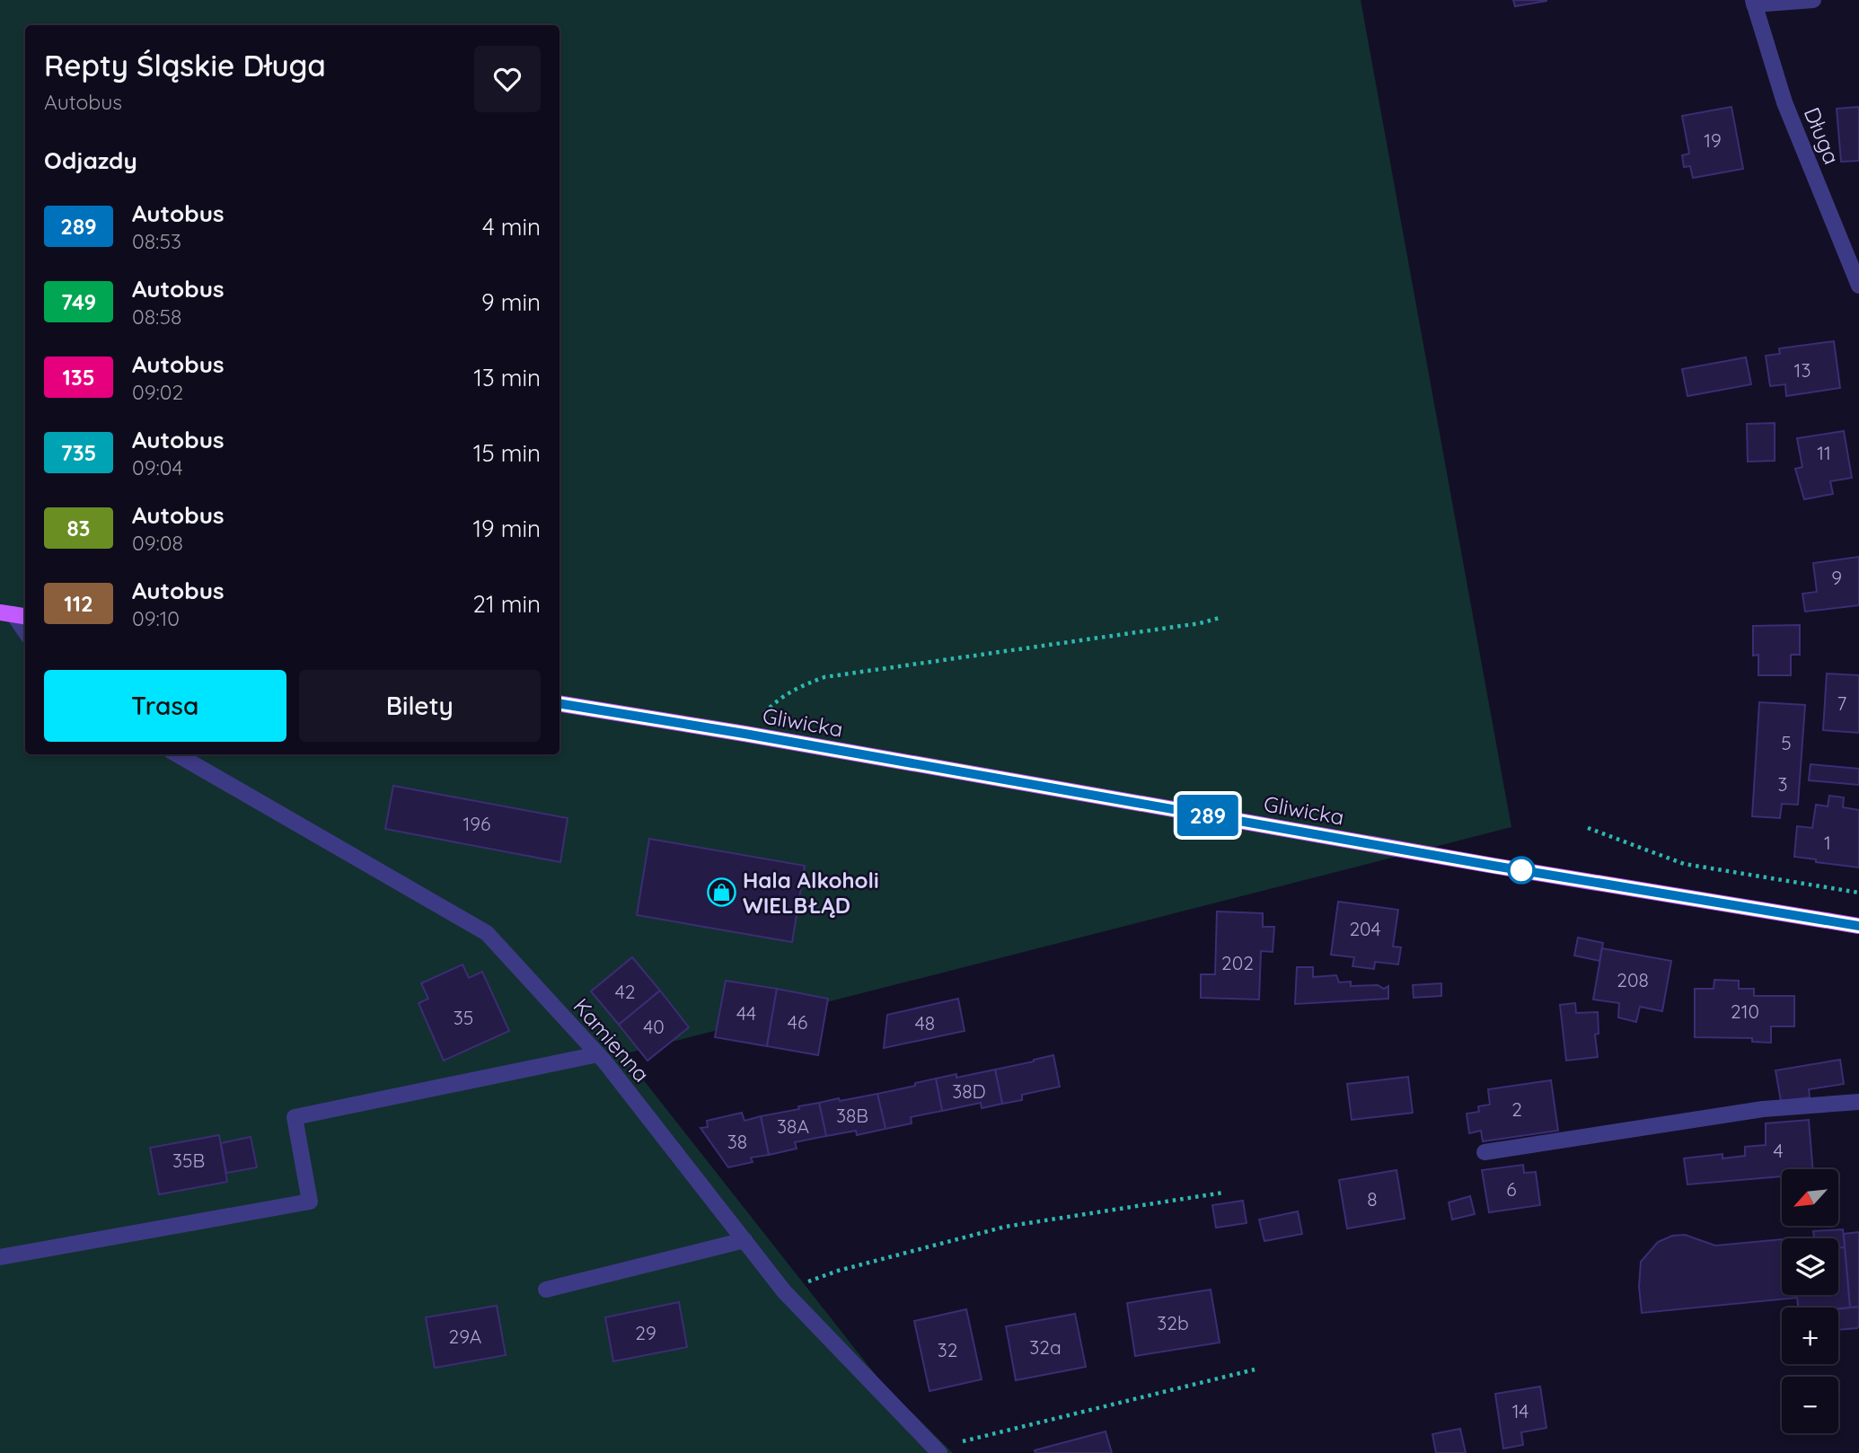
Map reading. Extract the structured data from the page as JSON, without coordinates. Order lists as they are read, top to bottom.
{
  "streets": {
    "main road": ["Gliwicka"],
    "street": ["Długa", "Kamienna"]
  },
  "places": {
    "shop": ["Hala Alkoholi WIELBŁĄD"]
  },
  "lines": ["bus line 289"],
  "house_numbers": [
    "19",
    "13",
    "11",
    "9",
    "7",
    "5",
    "3",
    "196",
    "1",
    "204",
    "202",
    "208",
    "42",
    "210",
    "44",
    "35",
    "46",
    "48",
    "40",
    "38D",
    "2",
    "38B",
    "38A",
    "38",
    "4",
    "35B",
    "6",
    "8",
    "32b",
    "29",
    "29A",
    "32a",
    "32",
    "14"
  ],
  "north": "bottom left",
  "page": {
    "on_map": "289",
    "heading": [
      ["Repty Śląskie Długa", "Autobus"],
      "Odjazdy"
    ],
    "list": [
      {
        "mark": "289",
        "name": "Autobus",
        "note": "08:53",
        "value": "4 min"
      },
      {
        "mark": "749",
        "name": "Autobus",
        "note": "08:58",
        "value": "9 min"
      },
      {
        "mark": "135",
        "name": "Autobus",
        "note": "09:02",
        "value": "13 min"
      },
      {
        "mark": "735",
        "name": "Autobus",
        "note": "09:04",
        "value": "15 min"
      },
      {
        "mark": "83",
        "name": "Autobus",
        "note": "09:08",
        "value": "19 min"
      },
      {
        "mark": "112",
        "name": "Autobus",
        "note": "09:10",
        "value": "21 min"
      }
    ],
    "buttons": ["Trasa", "Bilety"],
    "map_buttons": ["+", "−"]
  }
}
